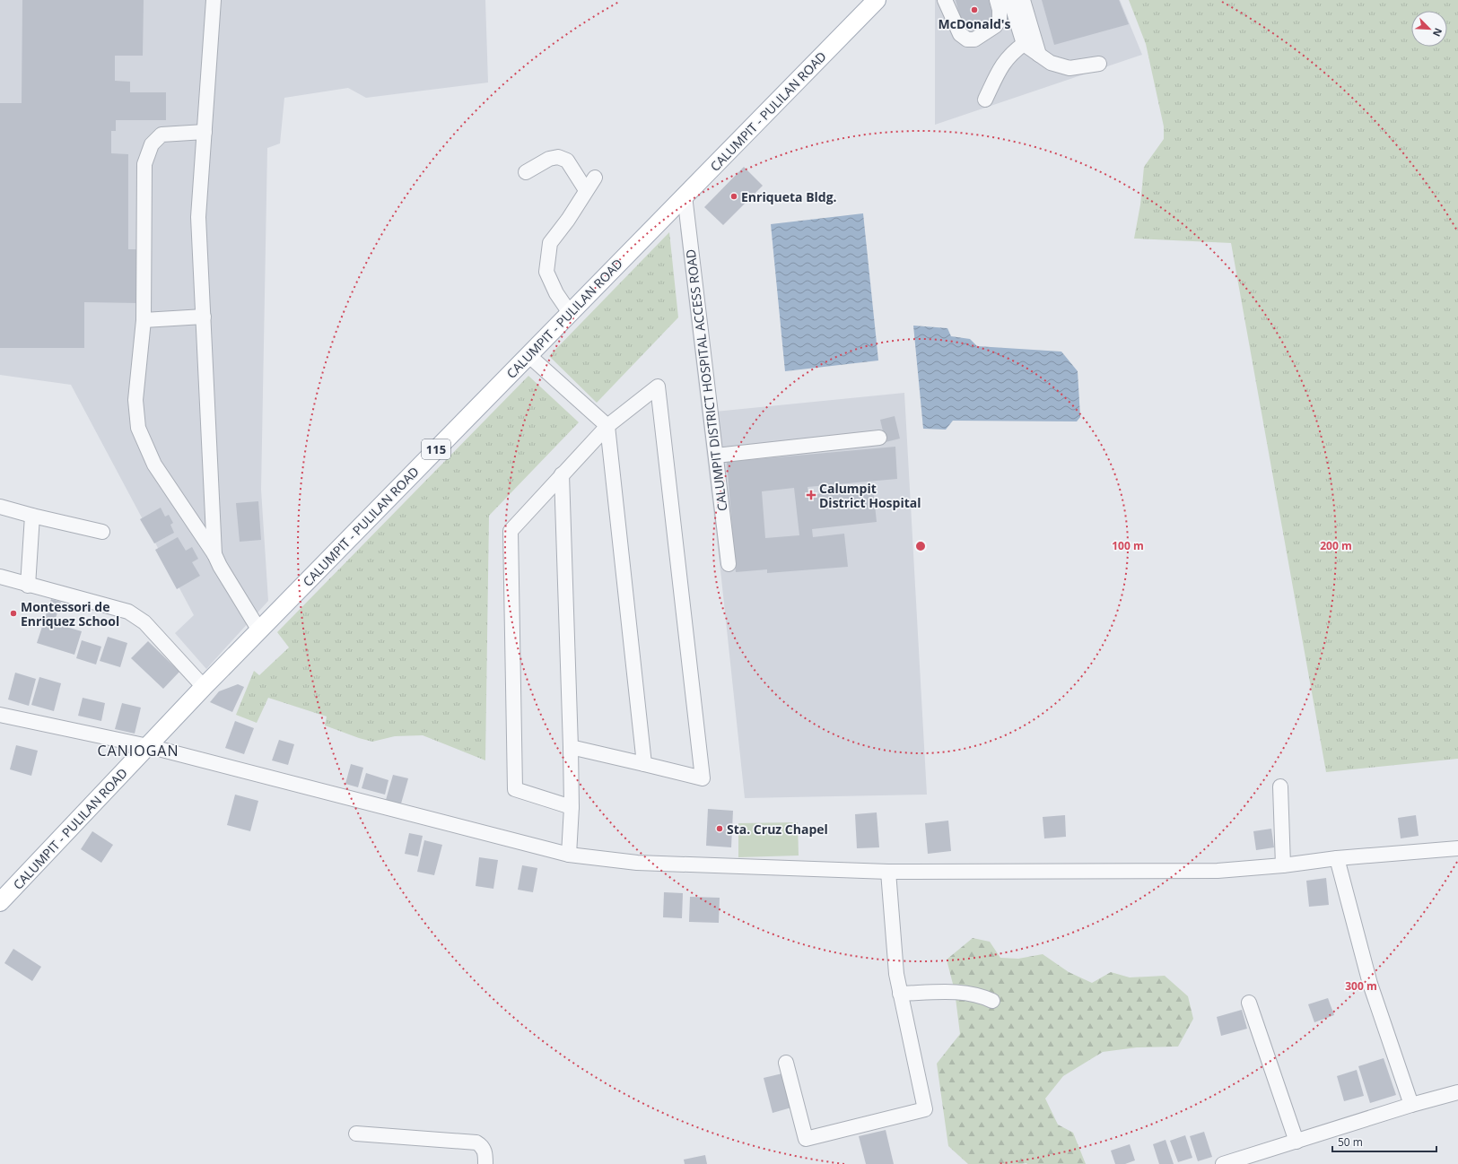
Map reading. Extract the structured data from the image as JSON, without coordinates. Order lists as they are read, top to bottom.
{
  "streets": {
    "main road": ["CALUMPIT - PULILAN ROAD", "115"],
    "street": ["CALUMPIT DISTRICT HOSPITAL ACCESS ROAD"]
  },
  "crossings": [
    ["CALUMPIT - PULILAN ROAD", "CALUMPIT DISTRICT HOSPITAL ACCESS ROAD"]
  ],
  "districts": ["CANIOGAN"],
  "places": {
    "other": [
      "McDonald's",
      "Enriqueta Bldg.",
      "Montessori de Enriquez School",
      "Sta. Cruz Chapel"
    ],
    "health": ["Calumpit District Hospital"]
  },
  "scale_bar": "50 m",
  "north": "bottom right",
  "rings": ["100 m", "200 m", "300 m"]
}
